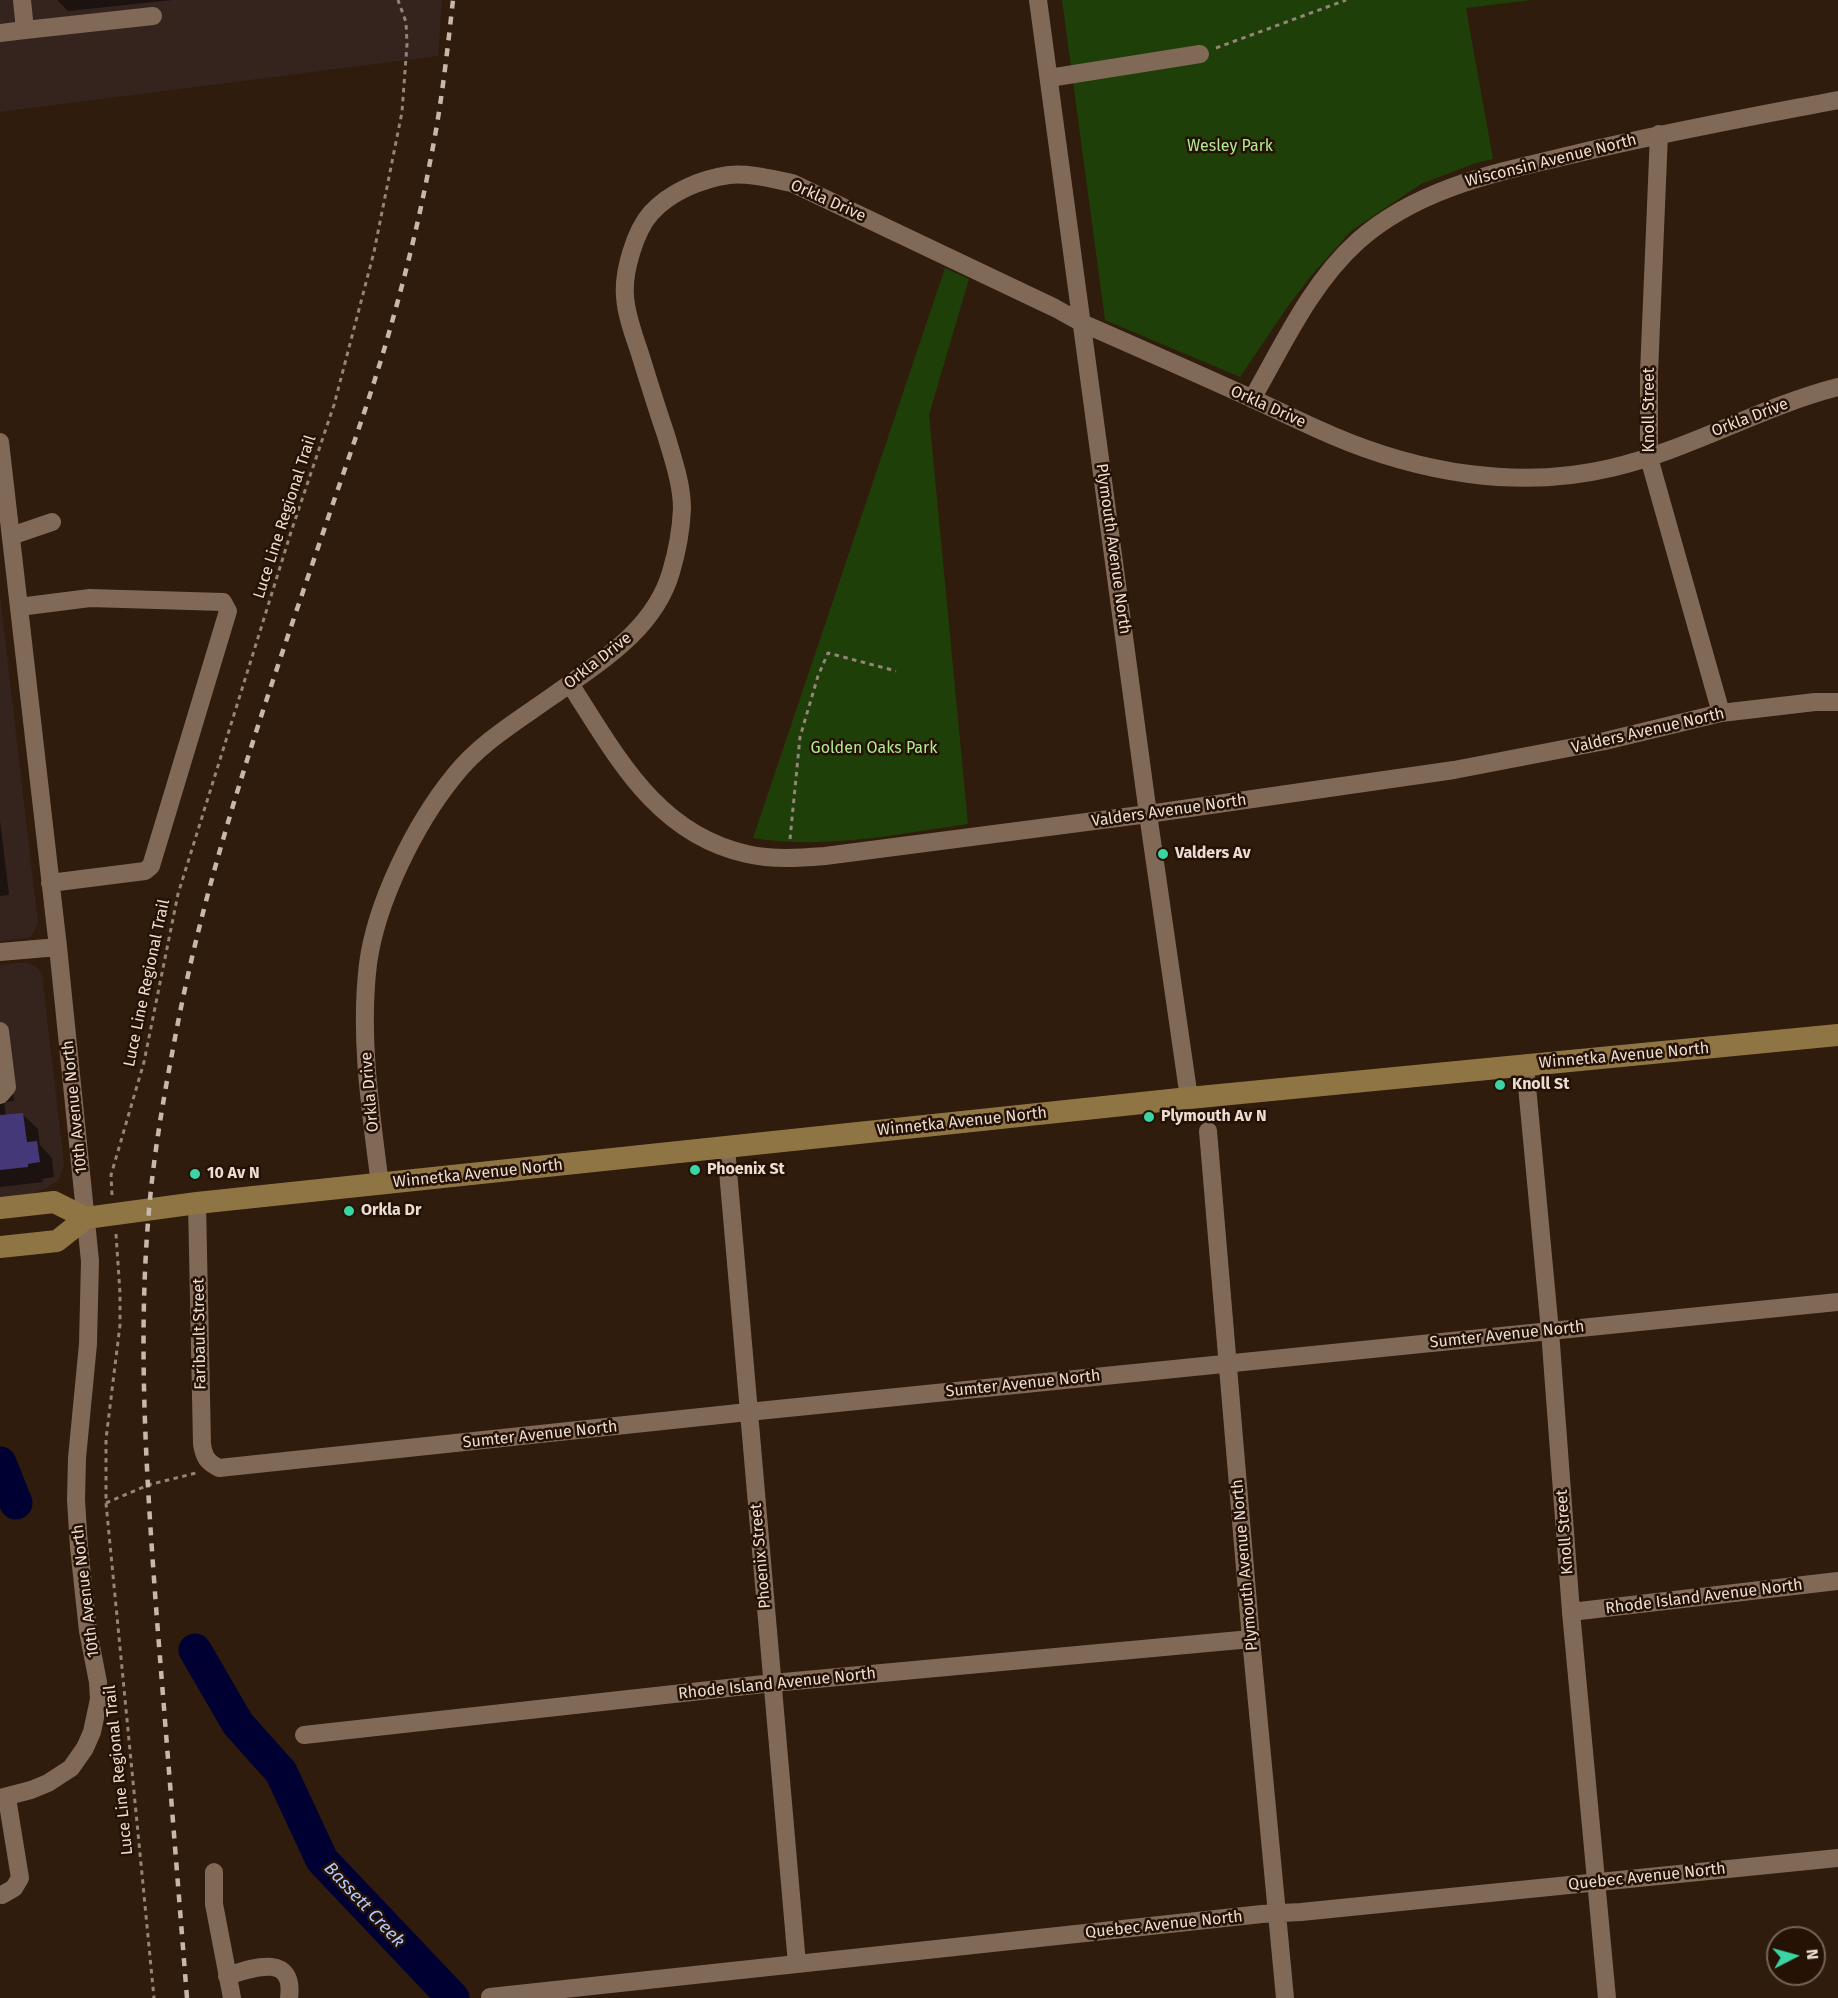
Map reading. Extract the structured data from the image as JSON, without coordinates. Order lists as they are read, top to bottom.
{
  "streets": {
    "main road": ["Winnetka Avenue North"],
    "street": [
      "Wisconsin Avenue North",
      "Orkla Drive",
      "Knoll Street",
      "Plymouth Avenue North",
      "Valders Avenue North",
      "10th Avenue North",
      "Faribault Street",
      "Sumter Avenue North",
      "Phoenix Street",
      "Rhode Island Avenue North",
      "Quebec Avenue North"
    ],
    "path": ["Luce Line Regional Trail"]
  },
  "crossings": [
    ["Wisconsin Avenue North", "Orkla Drive"],
    ["Wisconsin Avenue North", "Knoll Street"],
    ["Orkla Drive", "Knoll Street"],
    ["Orkla Drive", "Plymouth Avenue North"],
    ["Orkla Drive", "Valders Avenue North"],
    ["Orkla Drive", "Winnetka Avenue North"],
    ["Knoll Street", "Valders Avenue North"],
    ["Knoll Street", "Winnetka Avenue North"],
    ["Knoll Street", "Sumter Avenue North"],
    ["Knoll Street", "Rhode Island Avenue North"],
    ["Knoll Street", "Quebec Avenue North"],
    ["Luce Line Regional Trail", "Winnetka Avenue North"],
    ["Plymouth Avenue North", "Valders Avenue North"],
    ["Plymouth Avenue North", "Winnetka Avenue North"],
    ["Plymouth Avenue North", "Sumter Avenue North"],
    ["Plymouth Avenue North", "Rhode Island Avenue North"],
    ["Plymouth Avenue North", "Quebec Avenue North"],
    ["Winnetka Avenue North", "10th Avenue North"],
    ["Winnetka Avenue North", "Faribault Street"],
    ["Winnetka Avenue North", "Phoenix Street"],
    ["Faribault Street", "Sumter Avenue North"],
    ["Sumter Avenue North", "Phoenix Street"],
    ["Phoenix Street", "Rhode Island Avenue North"],
    ["Phoenix Street", "Quebec Avenue North"]
  ],
  "water": ["Bassett Creek"],
  "parks": ["Wesley Park", "Golden Oaks Park"],
  "places": [
    "Valders Av",
    "Knoll St",
    "Plymouth Av N",
    "Phoenix St",
    "10 Av N",
    "Orkla Dr"
  ],
  "north": "right"
}
